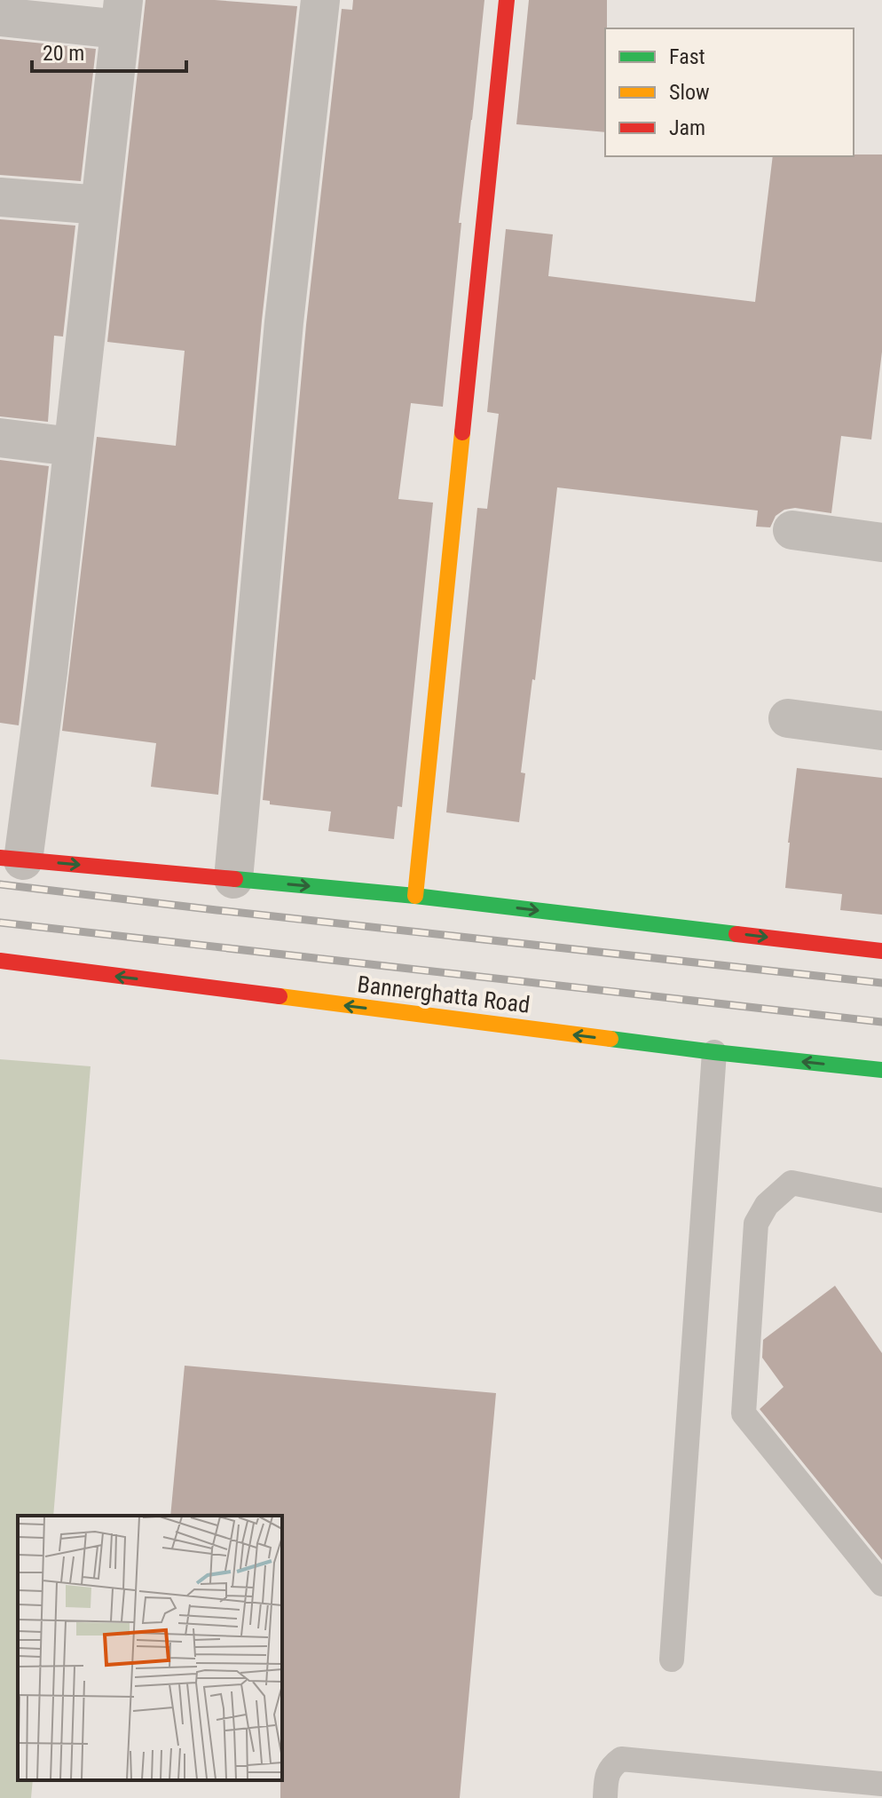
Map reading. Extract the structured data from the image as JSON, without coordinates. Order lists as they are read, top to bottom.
{
  "streets": {
    "main road": ["Bannerghatta Road"]
  },
  "legend": ["Fast", "Slow", "Jam"],
  "scale_bar": "20 m"
}
